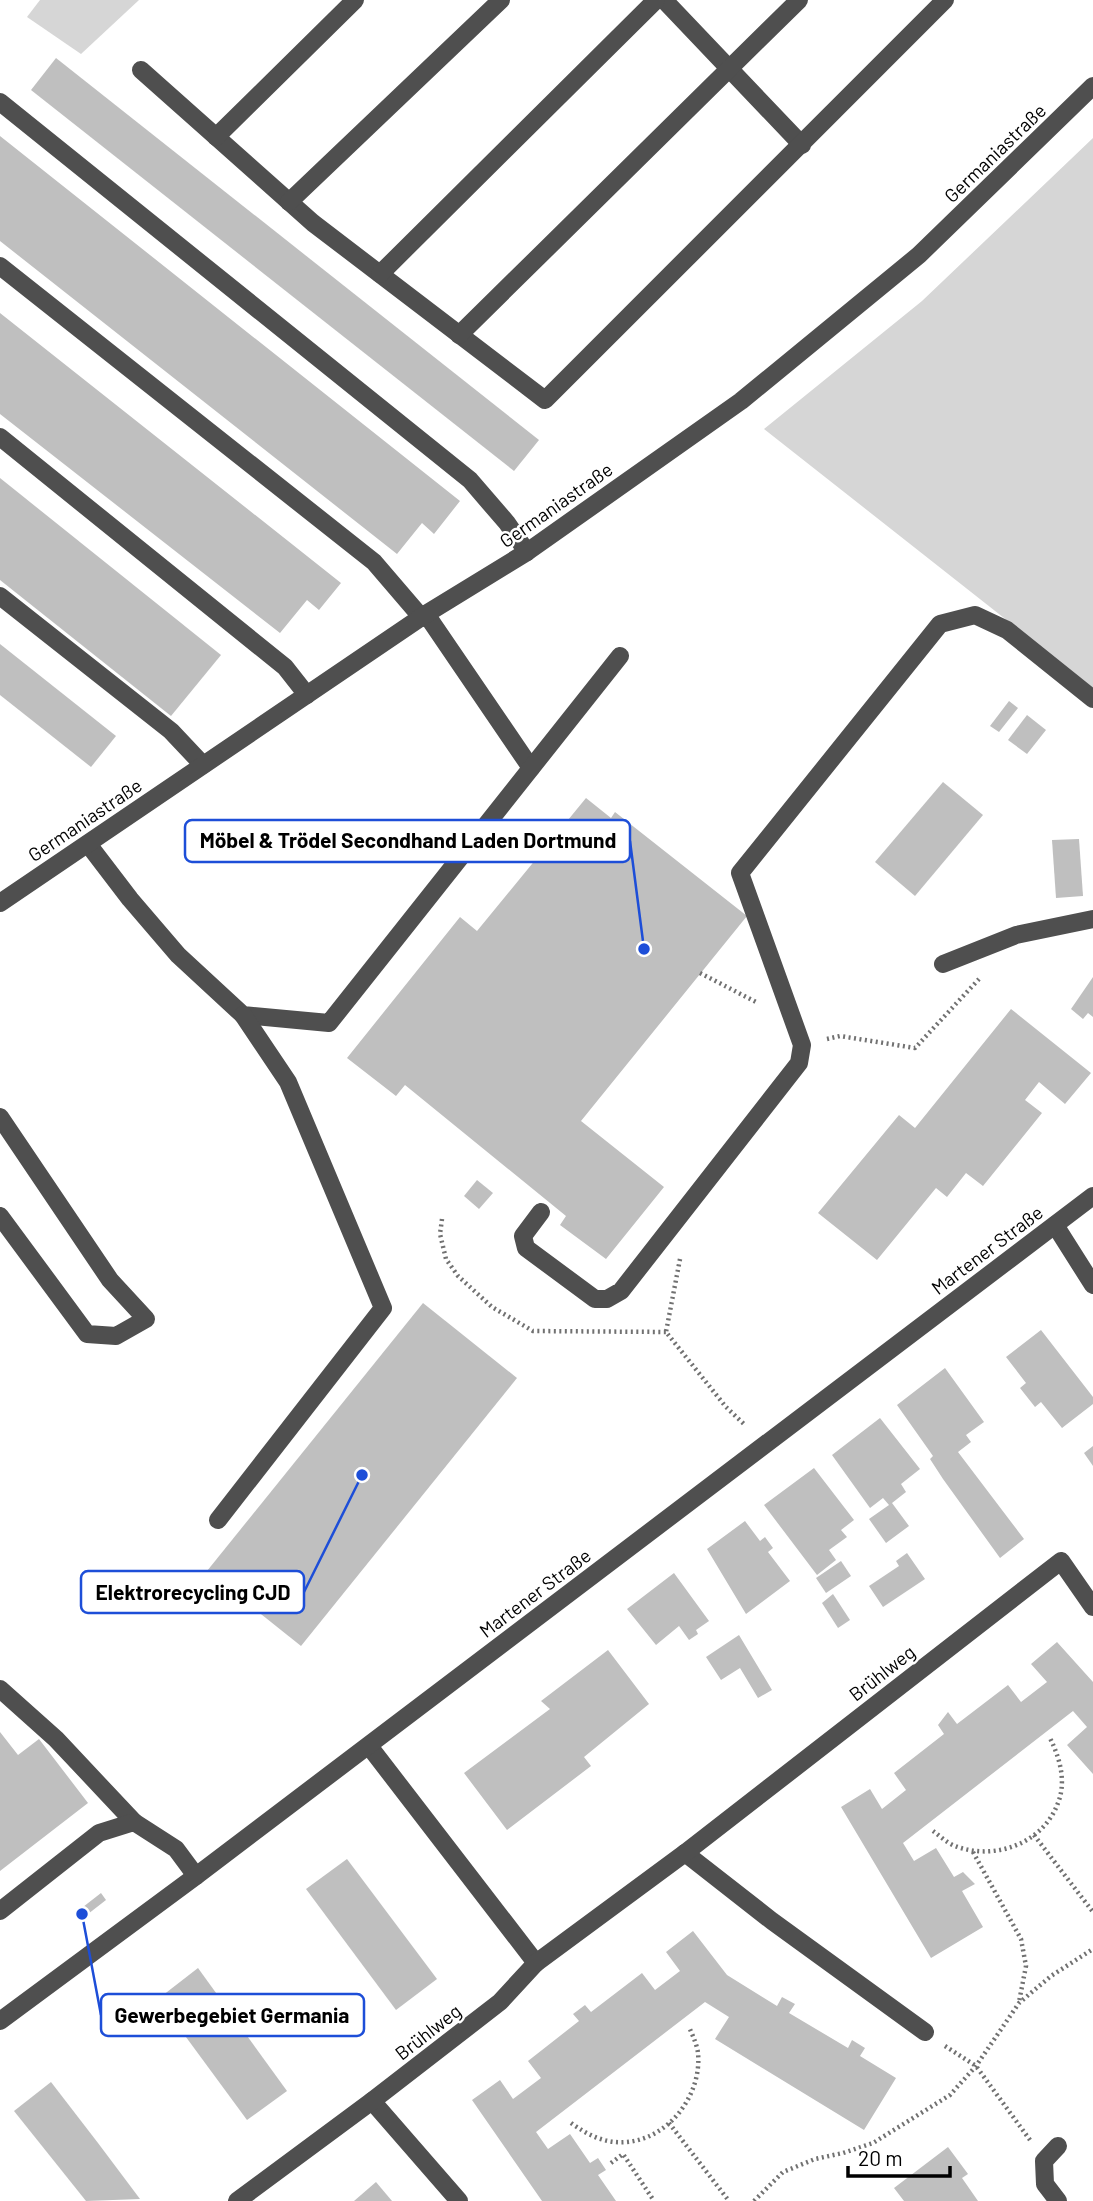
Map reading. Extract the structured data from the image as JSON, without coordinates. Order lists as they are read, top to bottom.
{
  "streets": {
    "street": ["Germaniastraße", "Martener Straße", "Brühlweg"]
  },
  "places": ["Möbel & Trödel Secondhand Laden Dortmund", "Elektrorecycling CJD", "Gewerbegebiet Germania"],
  "scale_bar": "20 m"
}
